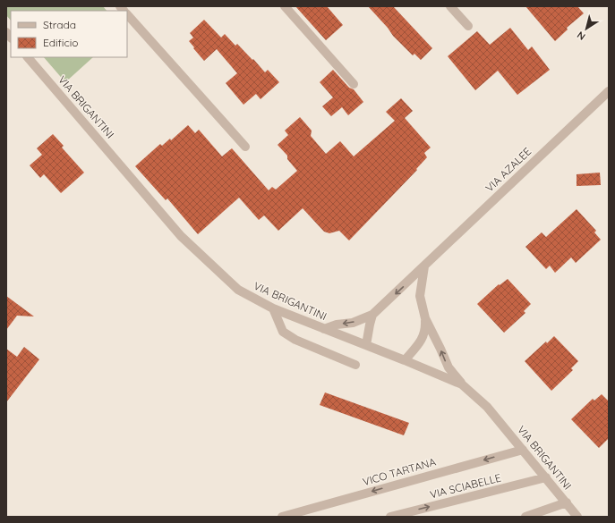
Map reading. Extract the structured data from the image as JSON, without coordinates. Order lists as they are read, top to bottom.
{
  "streets": {
    "street": [
      "VIA BRIGANTINI",
      "VIA AZALEE",
      "VICO TARTANA",
      "VIA SCIABELLE"
    ]
  },
  "crossings": [
    ["VIA BRIGANTINI", "VIA AZALEE"],
    ["VIA BRIGANTINI", "VICO TARTANA"],
    ["VIA BRIGANTINI", "VIA SCIABELLE"]
  ],
  "one_way": ["VICO TARTANA", "VIA SCIABELLE"],
  "legend": ["Strada", "Edificio"],
  "north": "bottom left"
}
